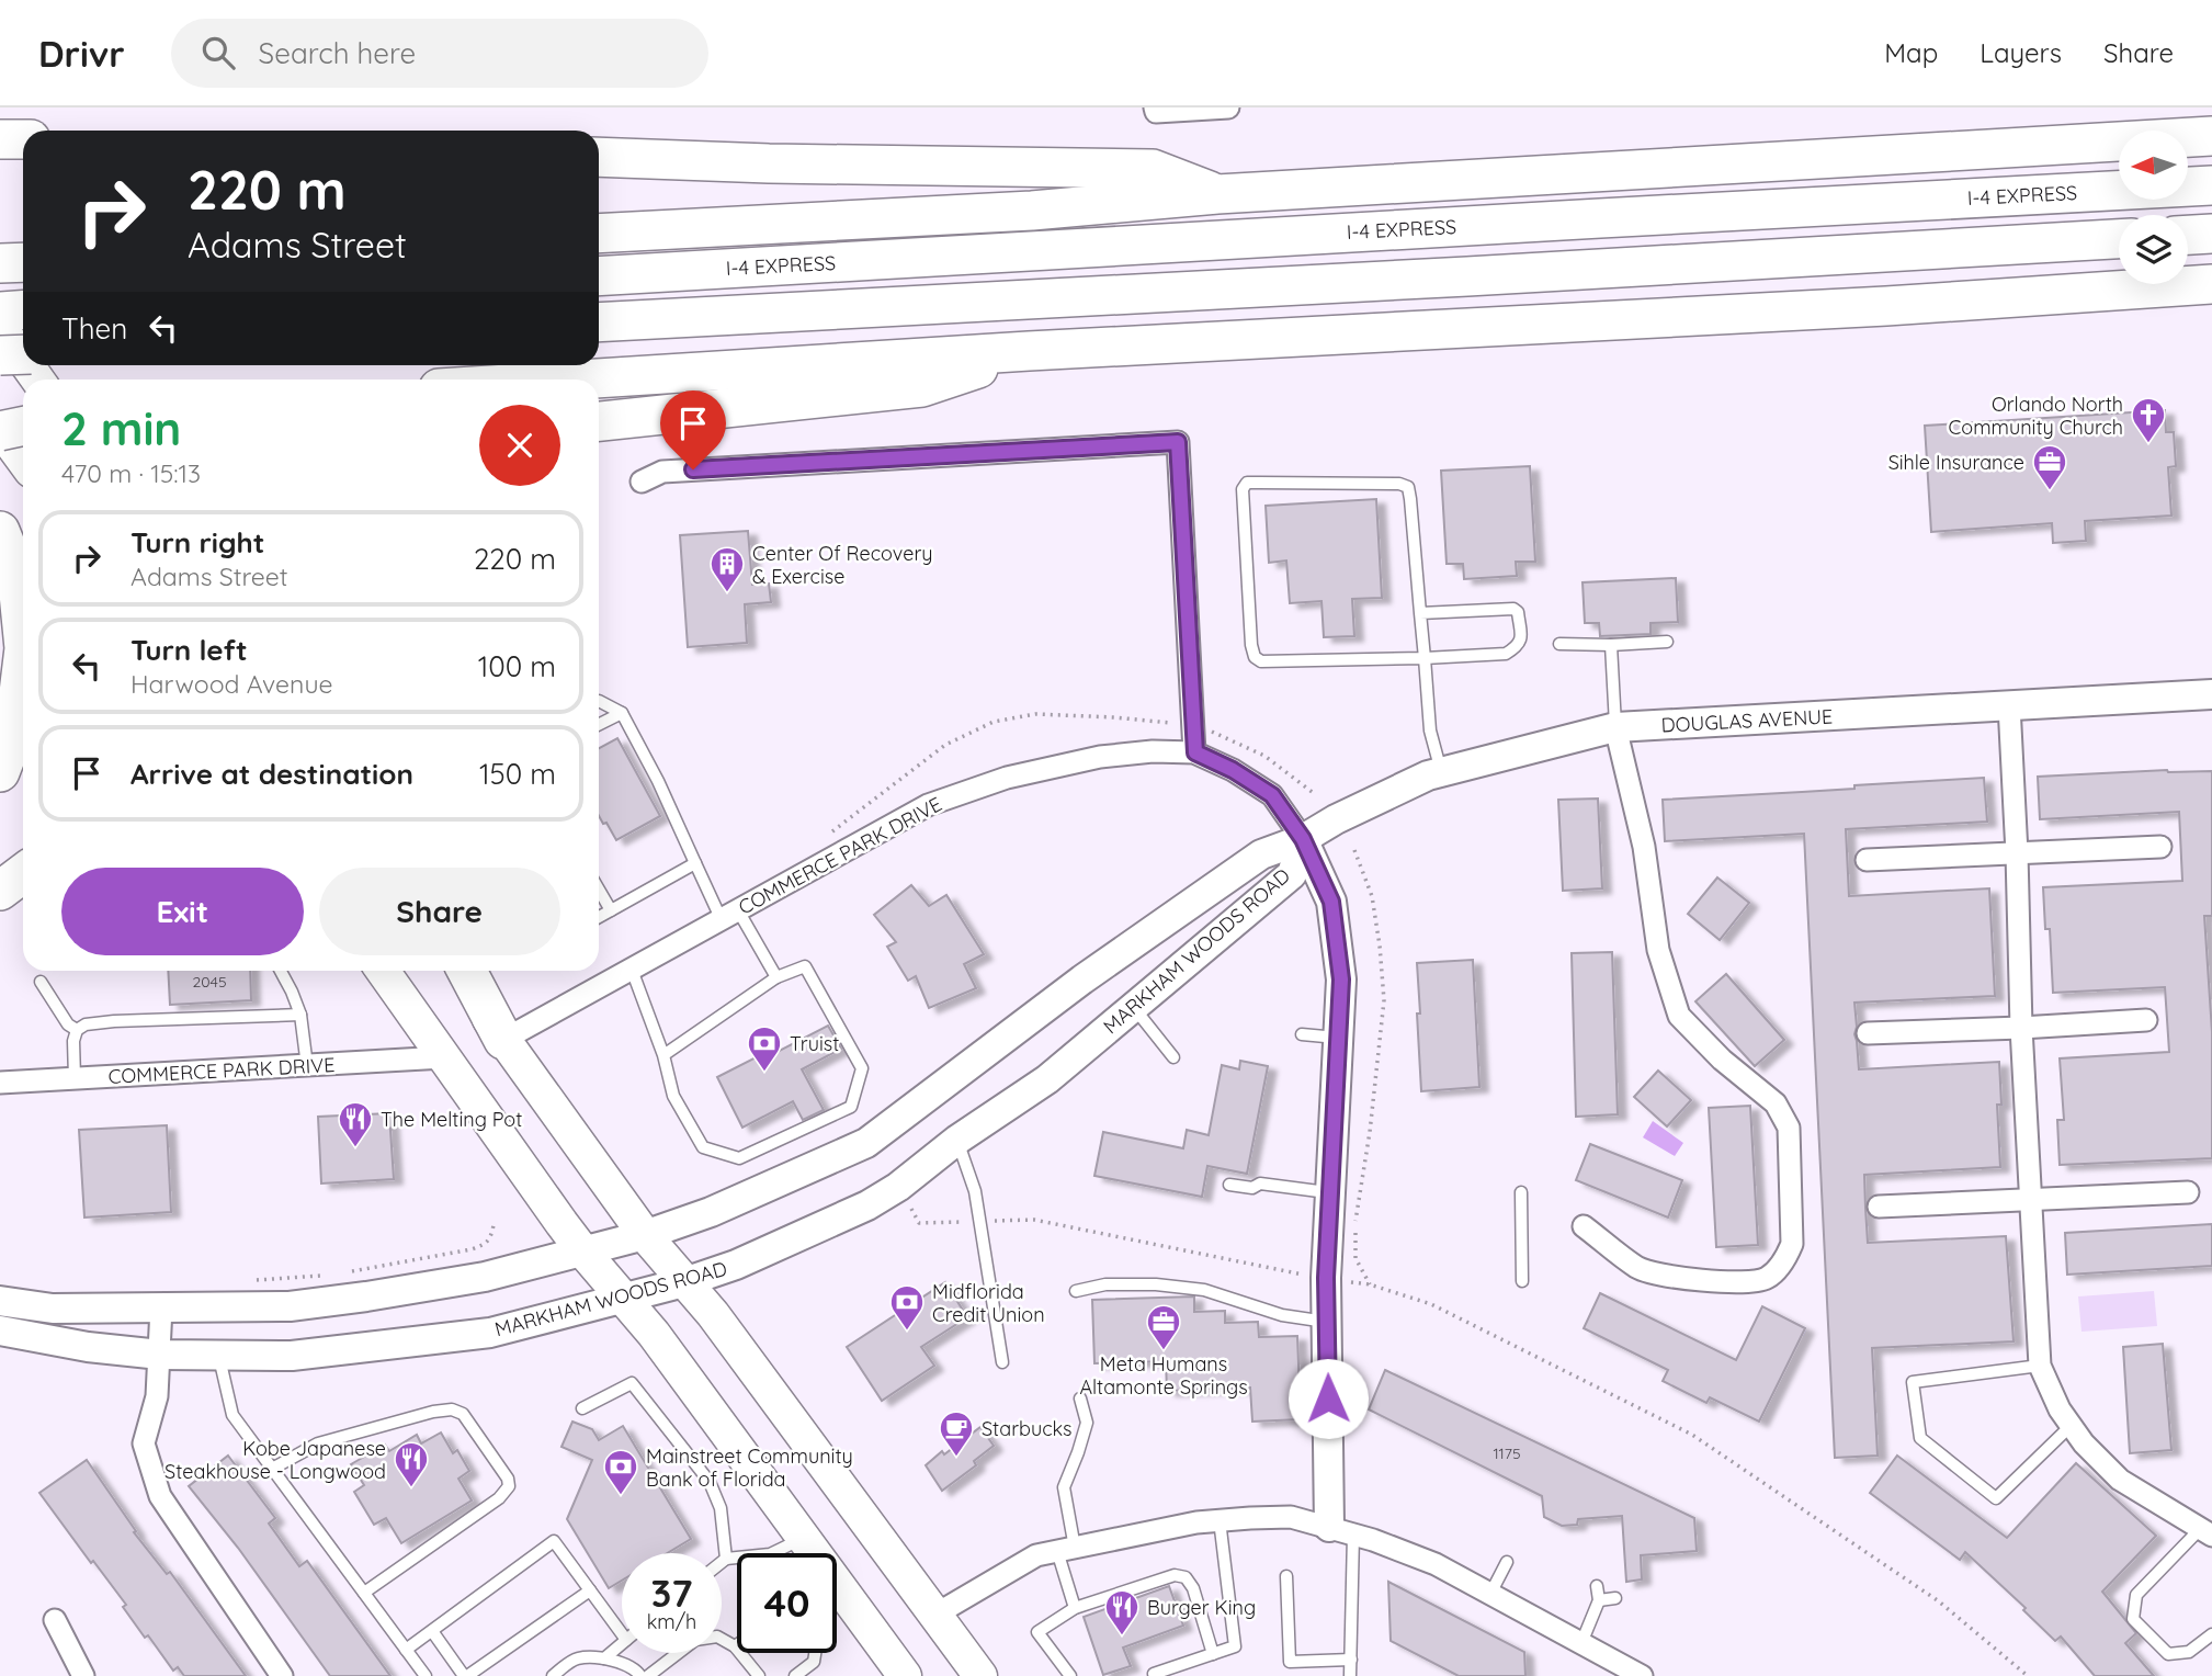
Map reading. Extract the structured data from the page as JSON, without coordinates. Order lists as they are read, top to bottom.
{
  "streets": {
    "highway": ["I-4 EXPRESS"],
    "main road": ["DOUGLAS AVENUE", "COMMERCE PARK DRIVE", "MARKHAM WOODS ROAD"]
  },
  "crossings": [
    ["DOUGLAS AVENUE", "COMMERCE PARK DRIVE"],
    ["DOUGLAS AVENUE", "MARKHAM WOODS ROAD"],
    ["COMMERCE PARK DRIVE", "MARKHAM WOODS ROAD"]
  ],
  "places": {
    "church": ["Orlando North Community Church"],
    "office": ["Sihle Insurance", "Meta Humans Altamonte Springs"],
    "building": ["Center Of Recovery & Exercise"],
    "bank": ["Truist", "Midflorida Credit Union", "Mainstreet Community Bank of Florida"],
    "restaurant": ["The Melting Pot", "Kobe Japanese Steakhouse - Longwood", "Burger King"],
    "cafe": ["Starbucks"]
  },
  "house_numbers": ["2045", "1175"],
  "north": "left",
  "page": {
    "header": "Drivr",
    "search": "Search here",
    "nav": ["Map", "Layers", "Share"],
    "turn": ["220 m", "Adams Street"],
    "then": "Then",
    "heading": ["2 min", "470 m · 15:13"],
    "list": [
      {
        "name": "Turn right",
        "note": "Adams Street",
        "value": "220 m"
      },
      {
        "name": "Turn left",
        "note": "Harwood Avenue",
        "value": "100 m"
      },
      {
        "name": "Arrive at destination",
        "value": "150 m"
      }
    ],
    "buttons": ["Exit", "Share"],
    "speed": "37 km/h",
    "limit": "40"
  }
}
